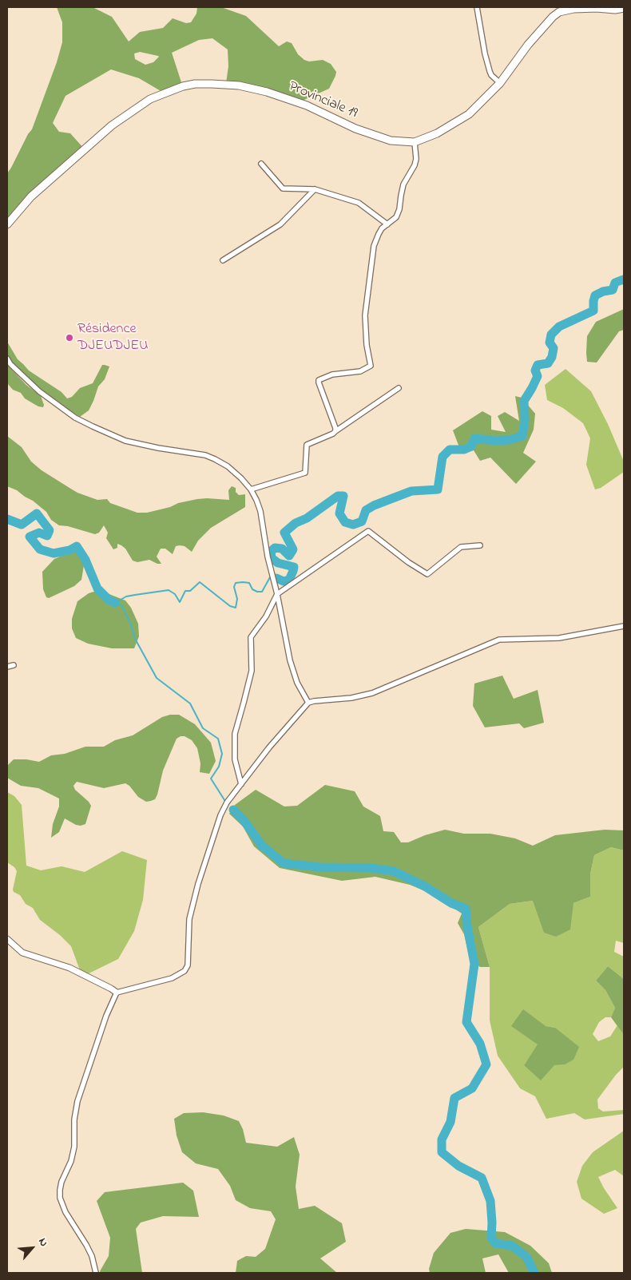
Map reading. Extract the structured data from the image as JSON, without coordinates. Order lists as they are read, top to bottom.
{
  "streets": {
    "main road": ["Provinciale 19"]
  },
  "places": ["Résidence DJEUDJEU"],
  "north": "top right"
}
